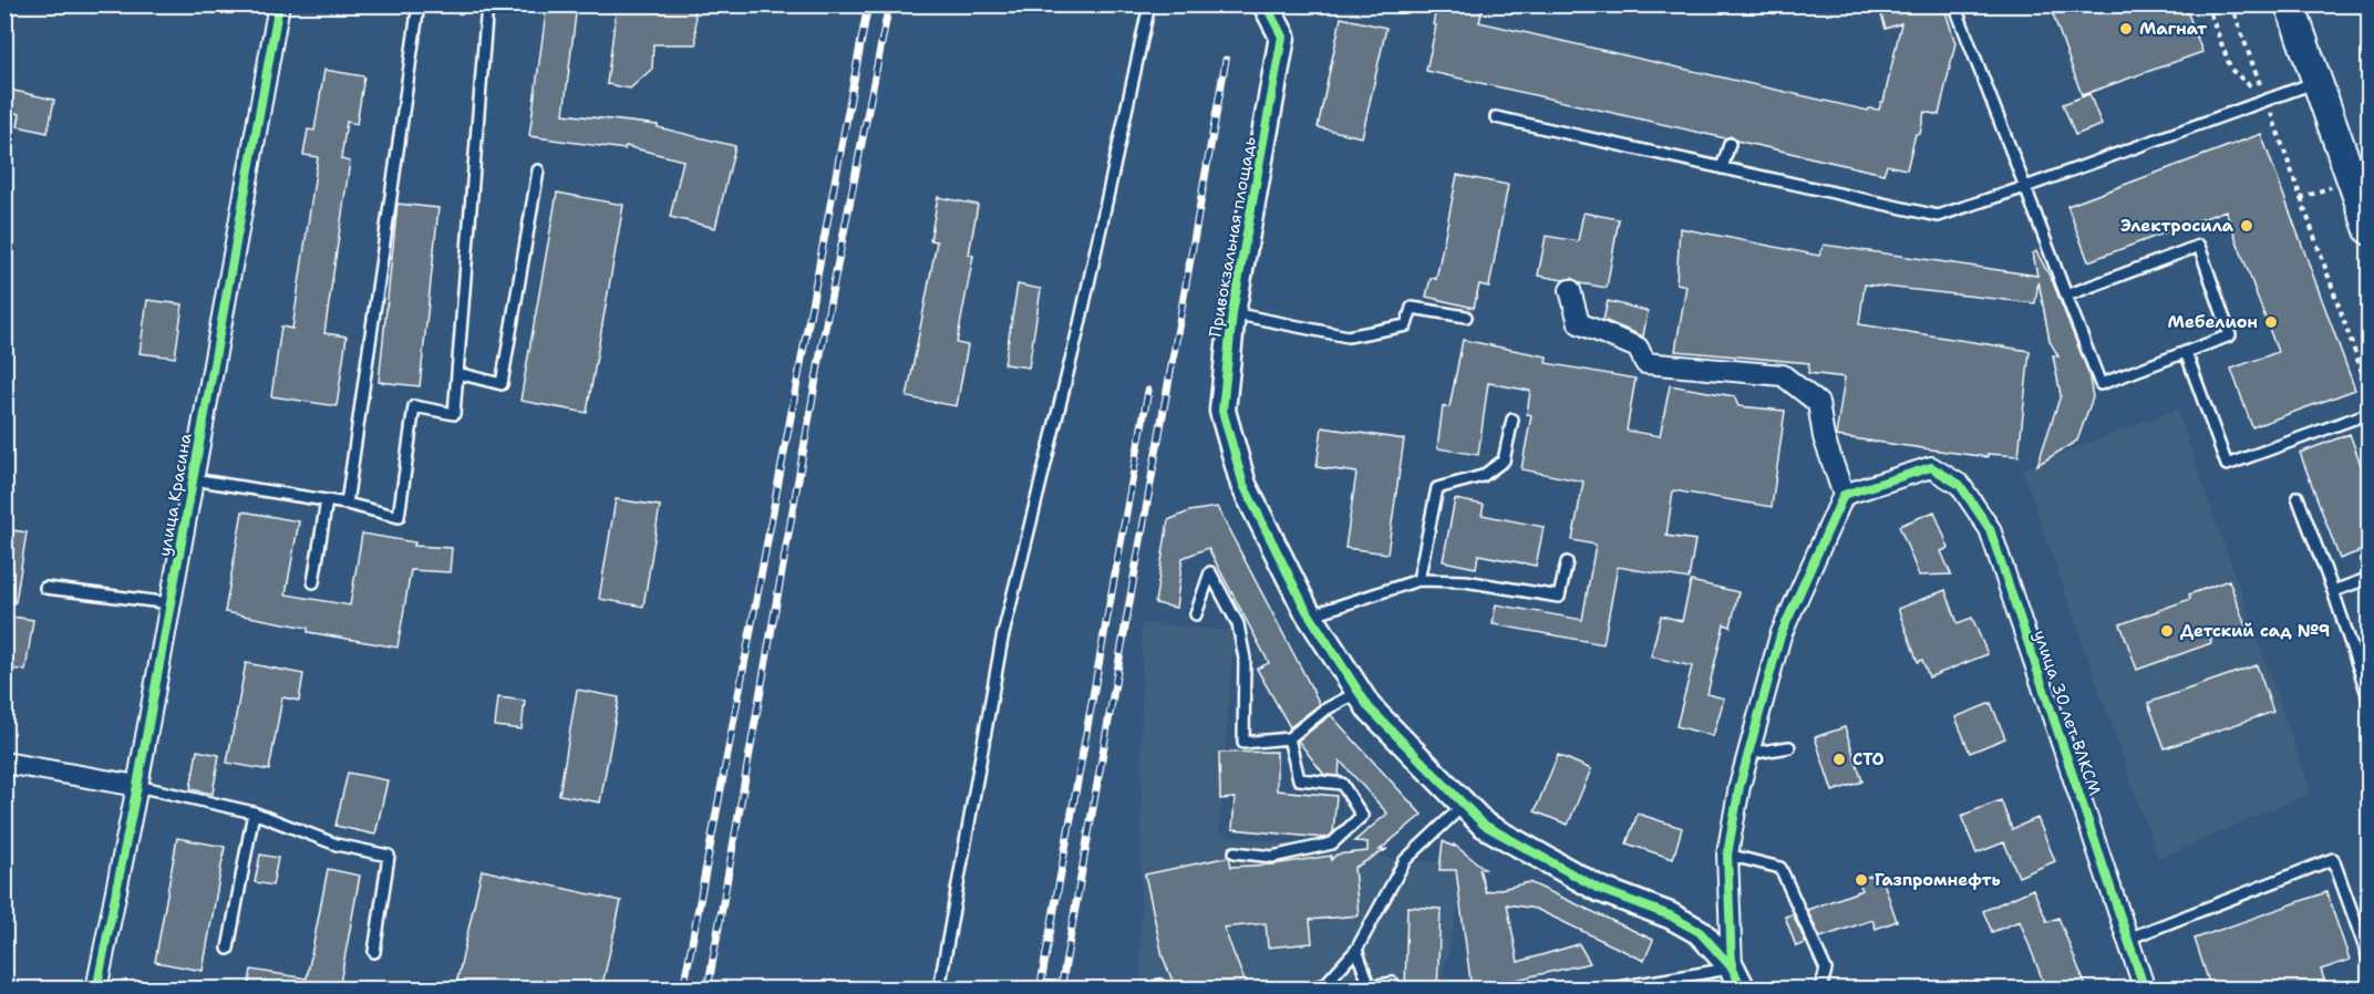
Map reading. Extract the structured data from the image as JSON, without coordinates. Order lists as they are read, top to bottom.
{
  "streets": {
    "street": ["Привокзальная площадь", "улица Красина", "улица 30 лет ВЛКСМ"]
  },
  "places": [
    "Магнат",
    "Электросила",
    "Мебелион",
    "Детский сад №9",
    "СТО",
    "Газпромнефть"
  ]
}
